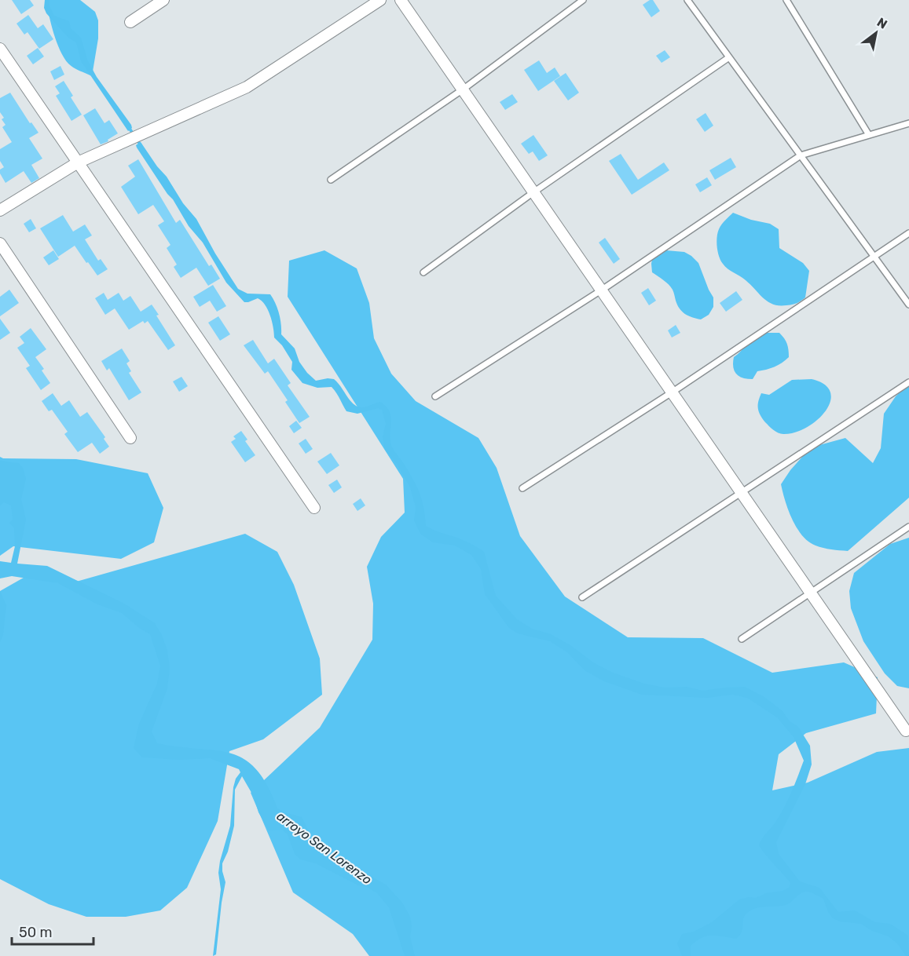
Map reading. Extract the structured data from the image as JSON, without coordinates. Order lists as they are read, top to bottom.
{
  "water": ["arroyo San Lorenzo"],
  "scale_bar": "50 m",
  "north": "top right"
}
